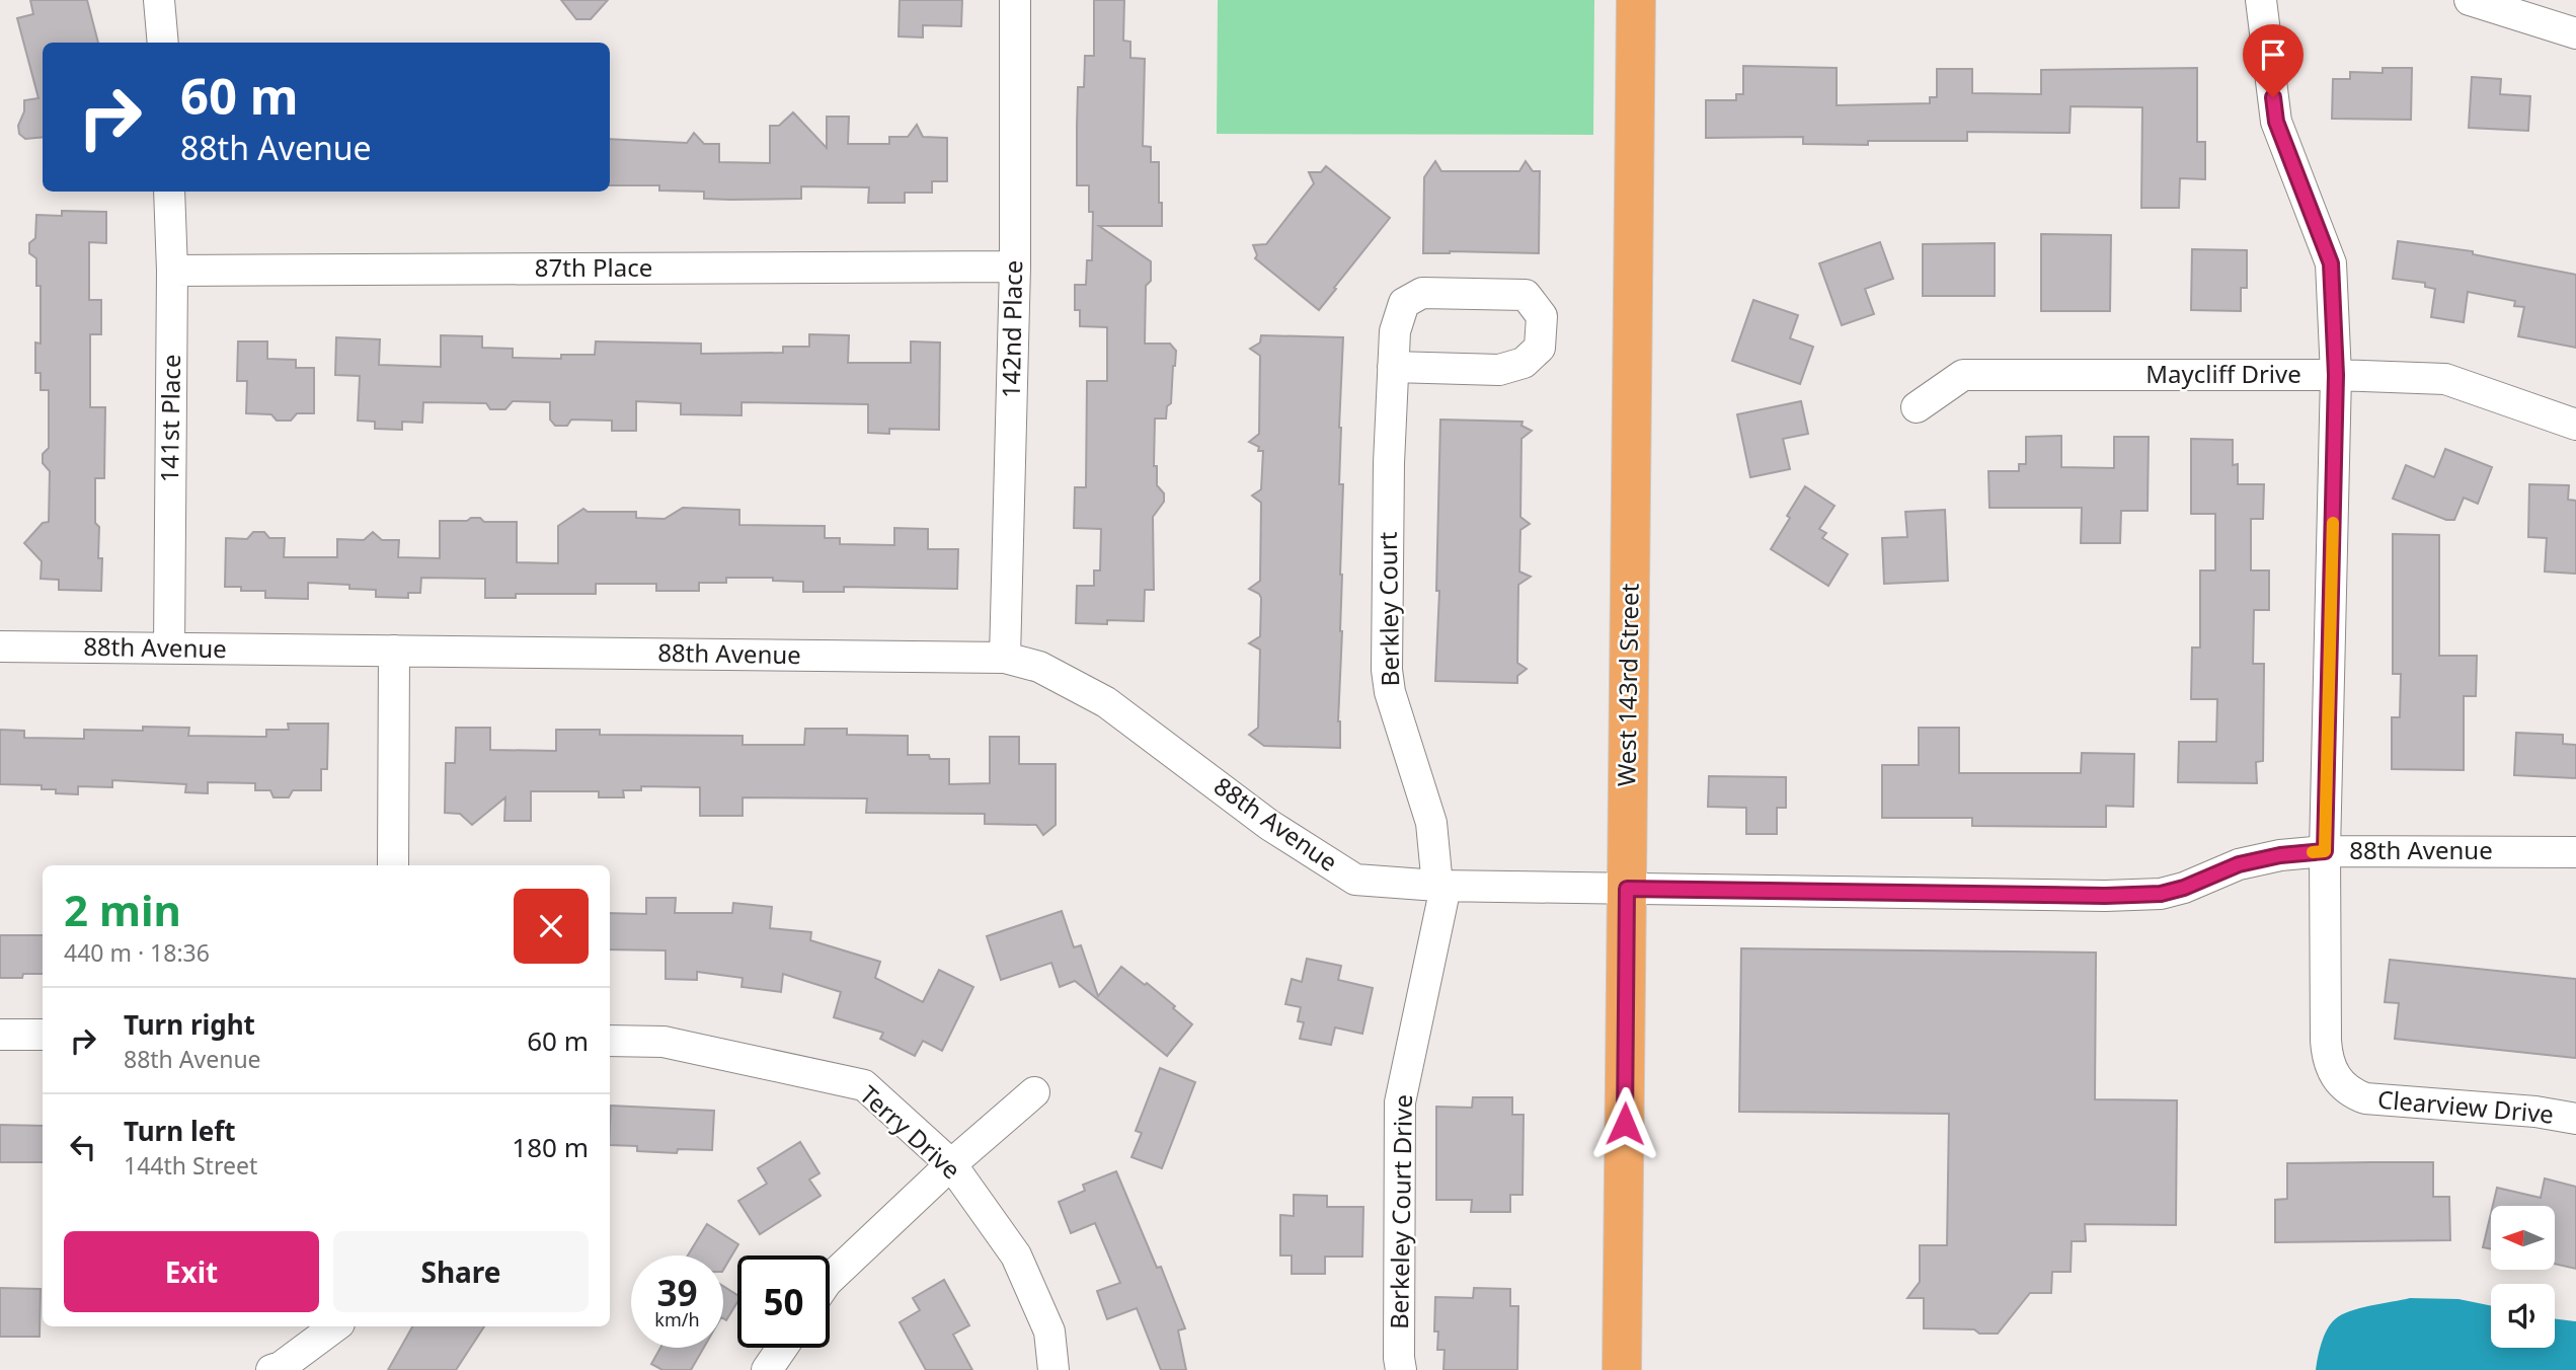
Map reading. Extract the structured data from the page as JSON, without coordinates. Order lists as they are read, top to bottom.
{
  "streets": {
    "main road": ["West 143rd Street"],
    "street": [
      "87th Place",
      "142nd Place",
      "Maycliff Drive",
      "141st Place",
      "Berkley Court",
      "88th Avenue",
      "Clearview Drive",
      "Terry Drive",
      "Berkeley Court Drive"
    ]
  },
  "crossings": [
    ["87th Place", "142nd Place"],
    ["87th Place", "141st Place"],
    ["142nd Place", "88th Avenue"],
    ["Maycliff Drive", "Clearview Drive"],
    ["141st Place", "88th Avenue"],
    ["Berkley Court", "88th Avenue"],
    ["Berkley Court", "Berkeley Court Drive"],
    ["88th Avenue", "West 143rd Street"],
    ["88th Avenue", "Clearview Drive"],
    ["88th Avenue", "Berkeley Court Drive"]
  ],
  "north": "left",
  "page": {
    "turn": ["60 m", "88th Avenue"],
    "heading": ["2 min", "440 m · 18:36"],
    "list": [
      {
        "name": "Turn right",
        "note": "88th Avenue",
        "value": "60 m"
      },
      {
        "name": "Turn left",
        "note": "144th Street",
        "value": "180 m"
      }
    ],
    "buttons": ["Exit", "Share"],
    "speed": "39 km/h",
    "limit": "50"
  }
}
